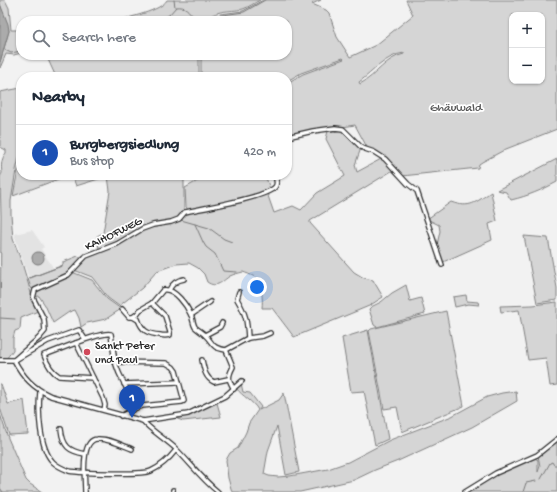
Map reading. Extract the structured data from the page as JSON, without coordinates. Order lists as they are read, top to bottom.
{
  "streets": {
    "street": ["KAIHOFWEG"]
  },
  "parks": ["Ghäuwald"],
  "places": ["Sankt Peter und Paul"],
  "page": {
    "map_buttons": ["+", "−"],
    "search": "Search here",
    "heading": "Nearby",
    "list": [
      {
        "mark": "1",
        "name": "Burgbergsiedlung",
        "note": "Bus stop",
        "value": "420 m"
      }
    ],
    "pins": "1"
  }
}
